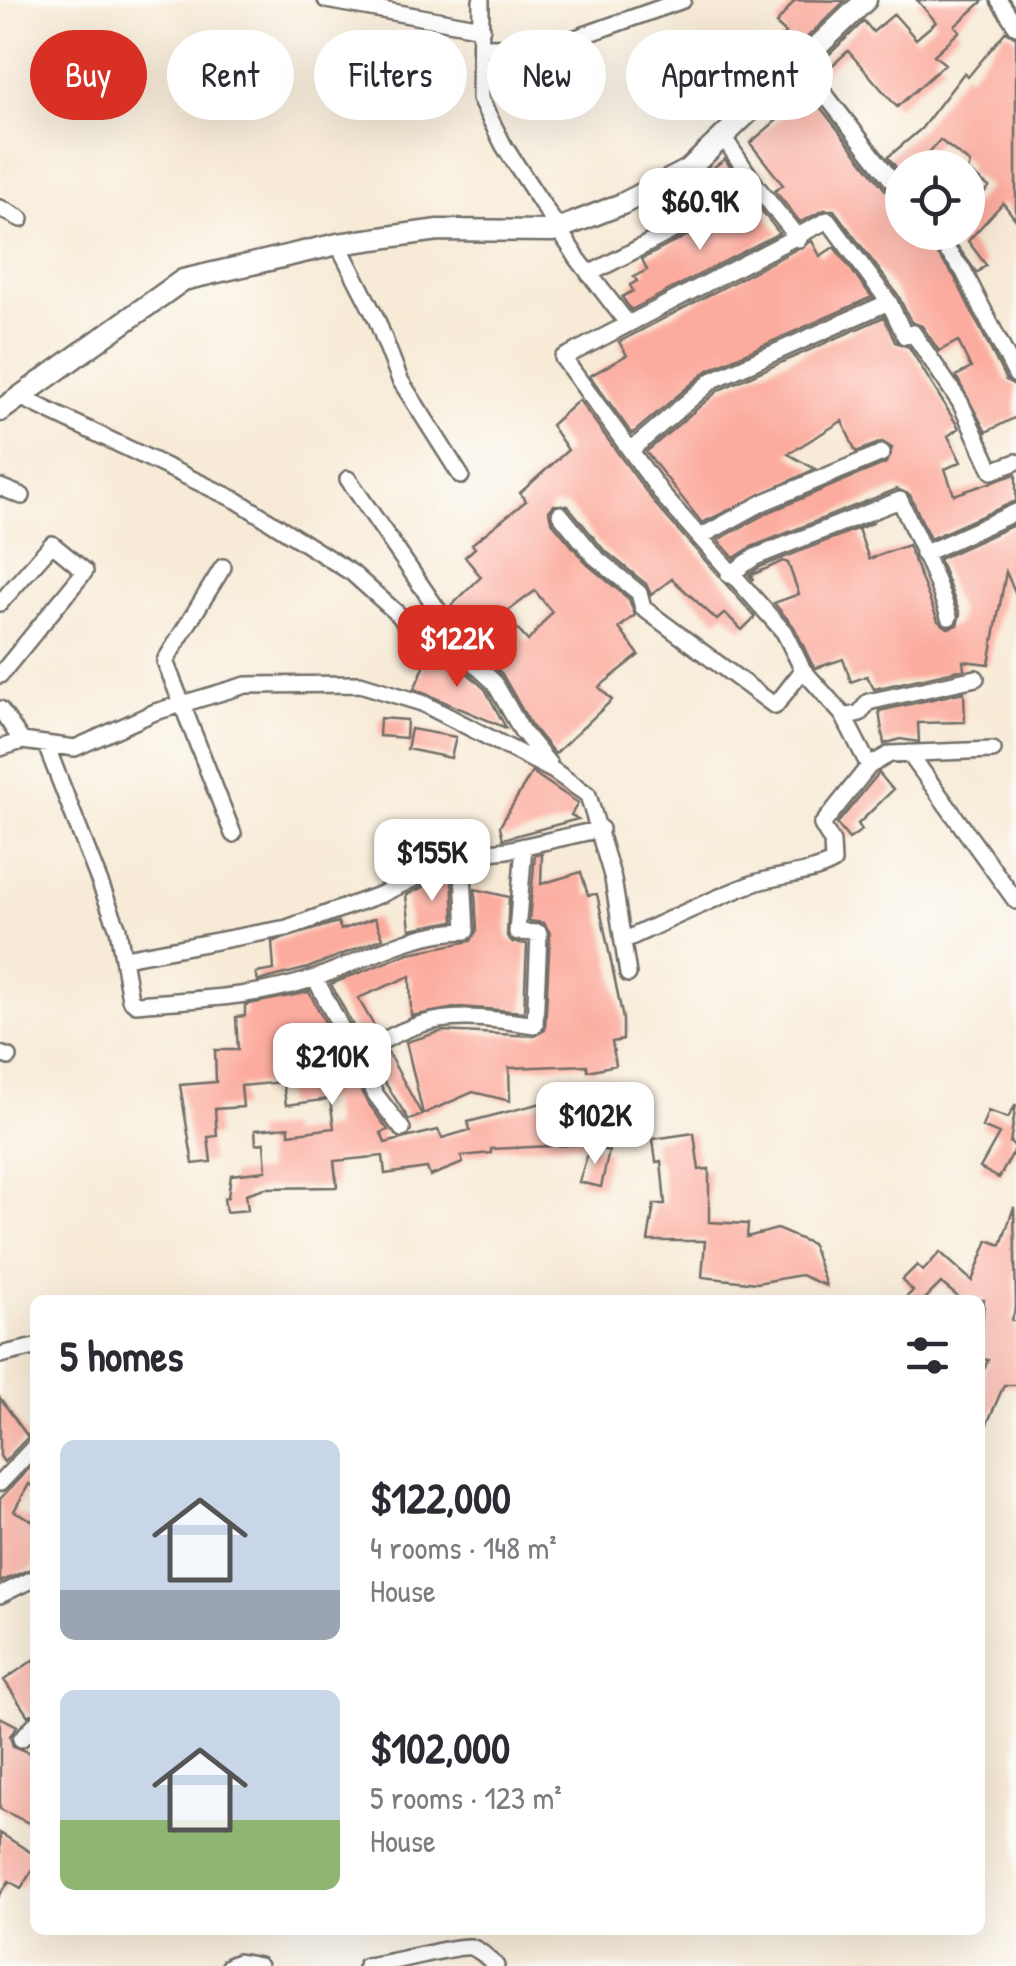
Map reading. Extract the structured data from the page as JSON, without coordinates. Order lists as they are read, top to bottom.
{
  "page": {
    "chip": [
      "Buy",
      "Rent",
      "Filters",
      "New",
      "Apartment"
    ],
    "price": [
      "$60.9K",
      "$122K",
      "$155K",
      "$210K",
      "$102K"
    ],
    "heading": "5 homes",
    "list": [
      {
        "name": "$122,000",
        "note": "4 rooms · 148 m² · House"
      },
      {
        "name": "$102,000",
        "note": "5 rooms · 123 m² · House"
      }
    ]
  }
}
